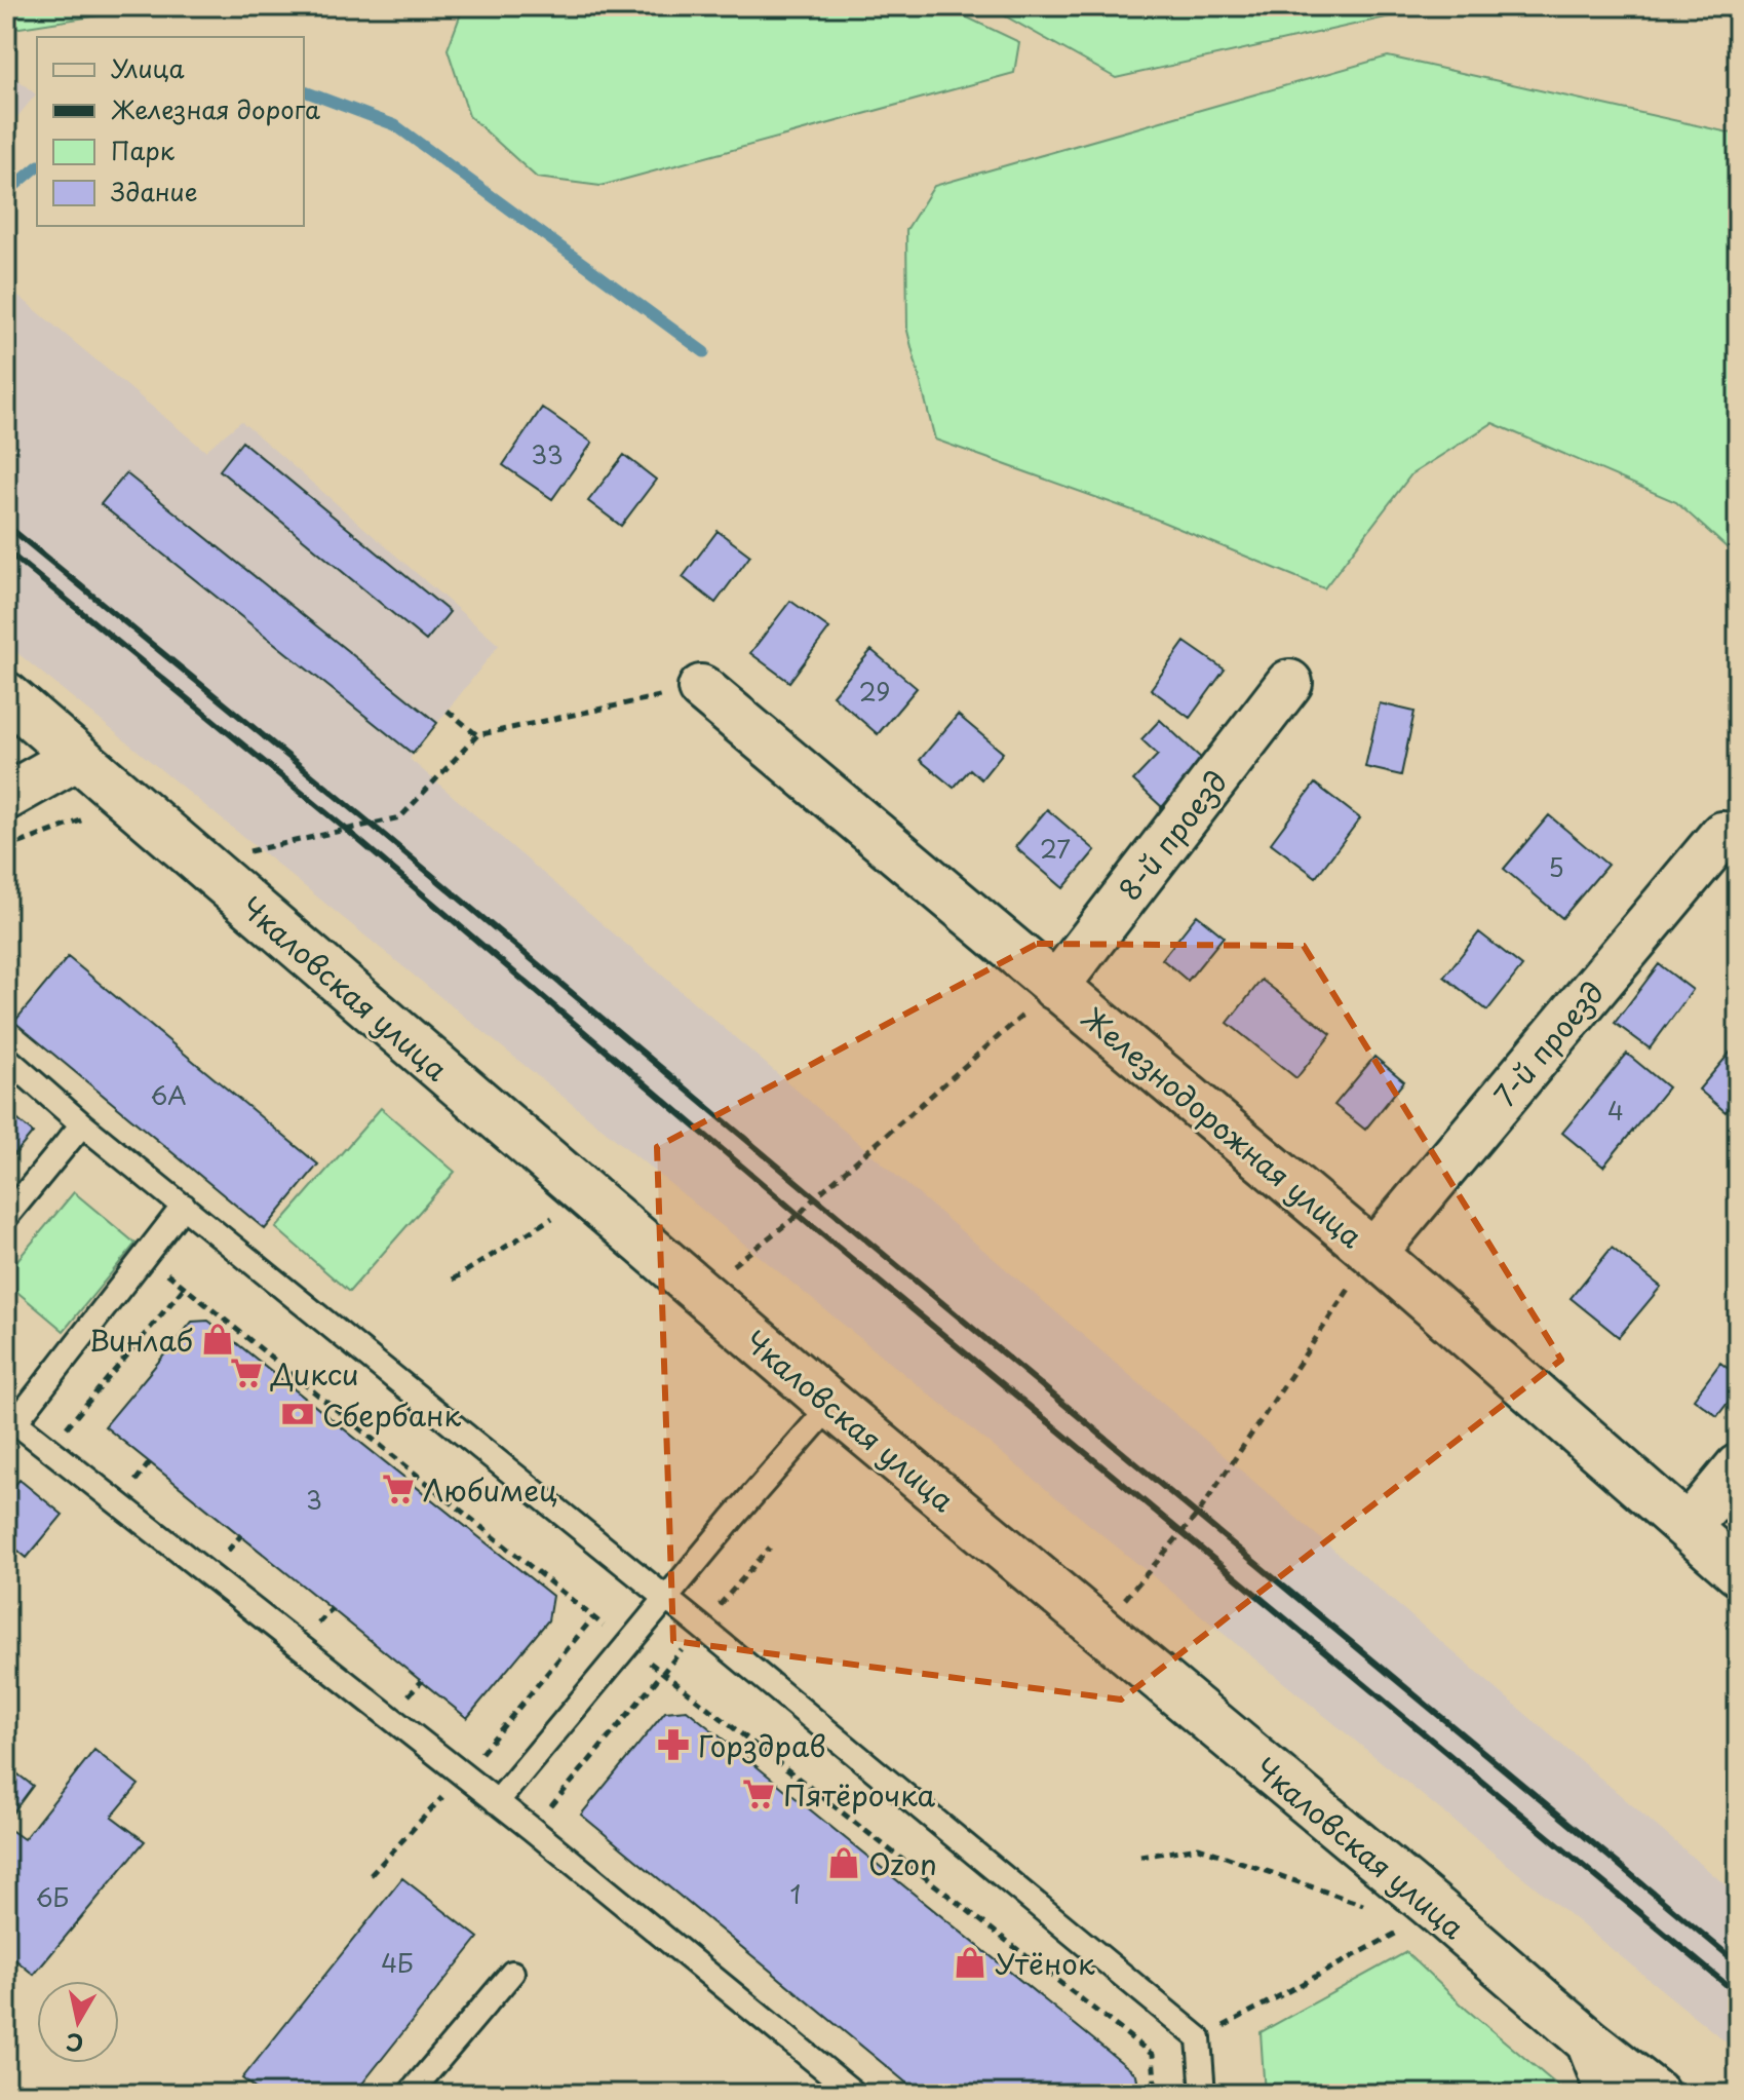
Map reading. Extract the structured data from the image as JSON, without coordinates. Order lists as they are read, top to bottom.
{
  "streets": {
    "street": [
      "8-й проезд",
      "Чкаловская улица",
      "7-й проезд",
      "Железнодорожная улица"
    ]
  },
  "crossings": [
    ["8-й проезд", "Железнодорожная улица"],
    ["7-й проезд", "Железнодорожная улица"]
  ],
  "places": {
    "shop": ["Винлаб", "Ozon", "Утёнок"],
    "supermarket": ["Дикси", "Любимец", "Пятёрочка"],
    "bank": ["Сбербанк"],
    "pharmacy": ["Горздрав"]
  },
  "house_numbers": [
    "33",
    "29",
    "27",
    "5",
    "6А",
    "4",
    "3",
    "1",
    "6Б",
    "4Б"
  ],
  "legend": [
    "Улица",
    "Железная дорога",
    "Парк",
    "Здание"
  ],
  "north": "bottom"
}
